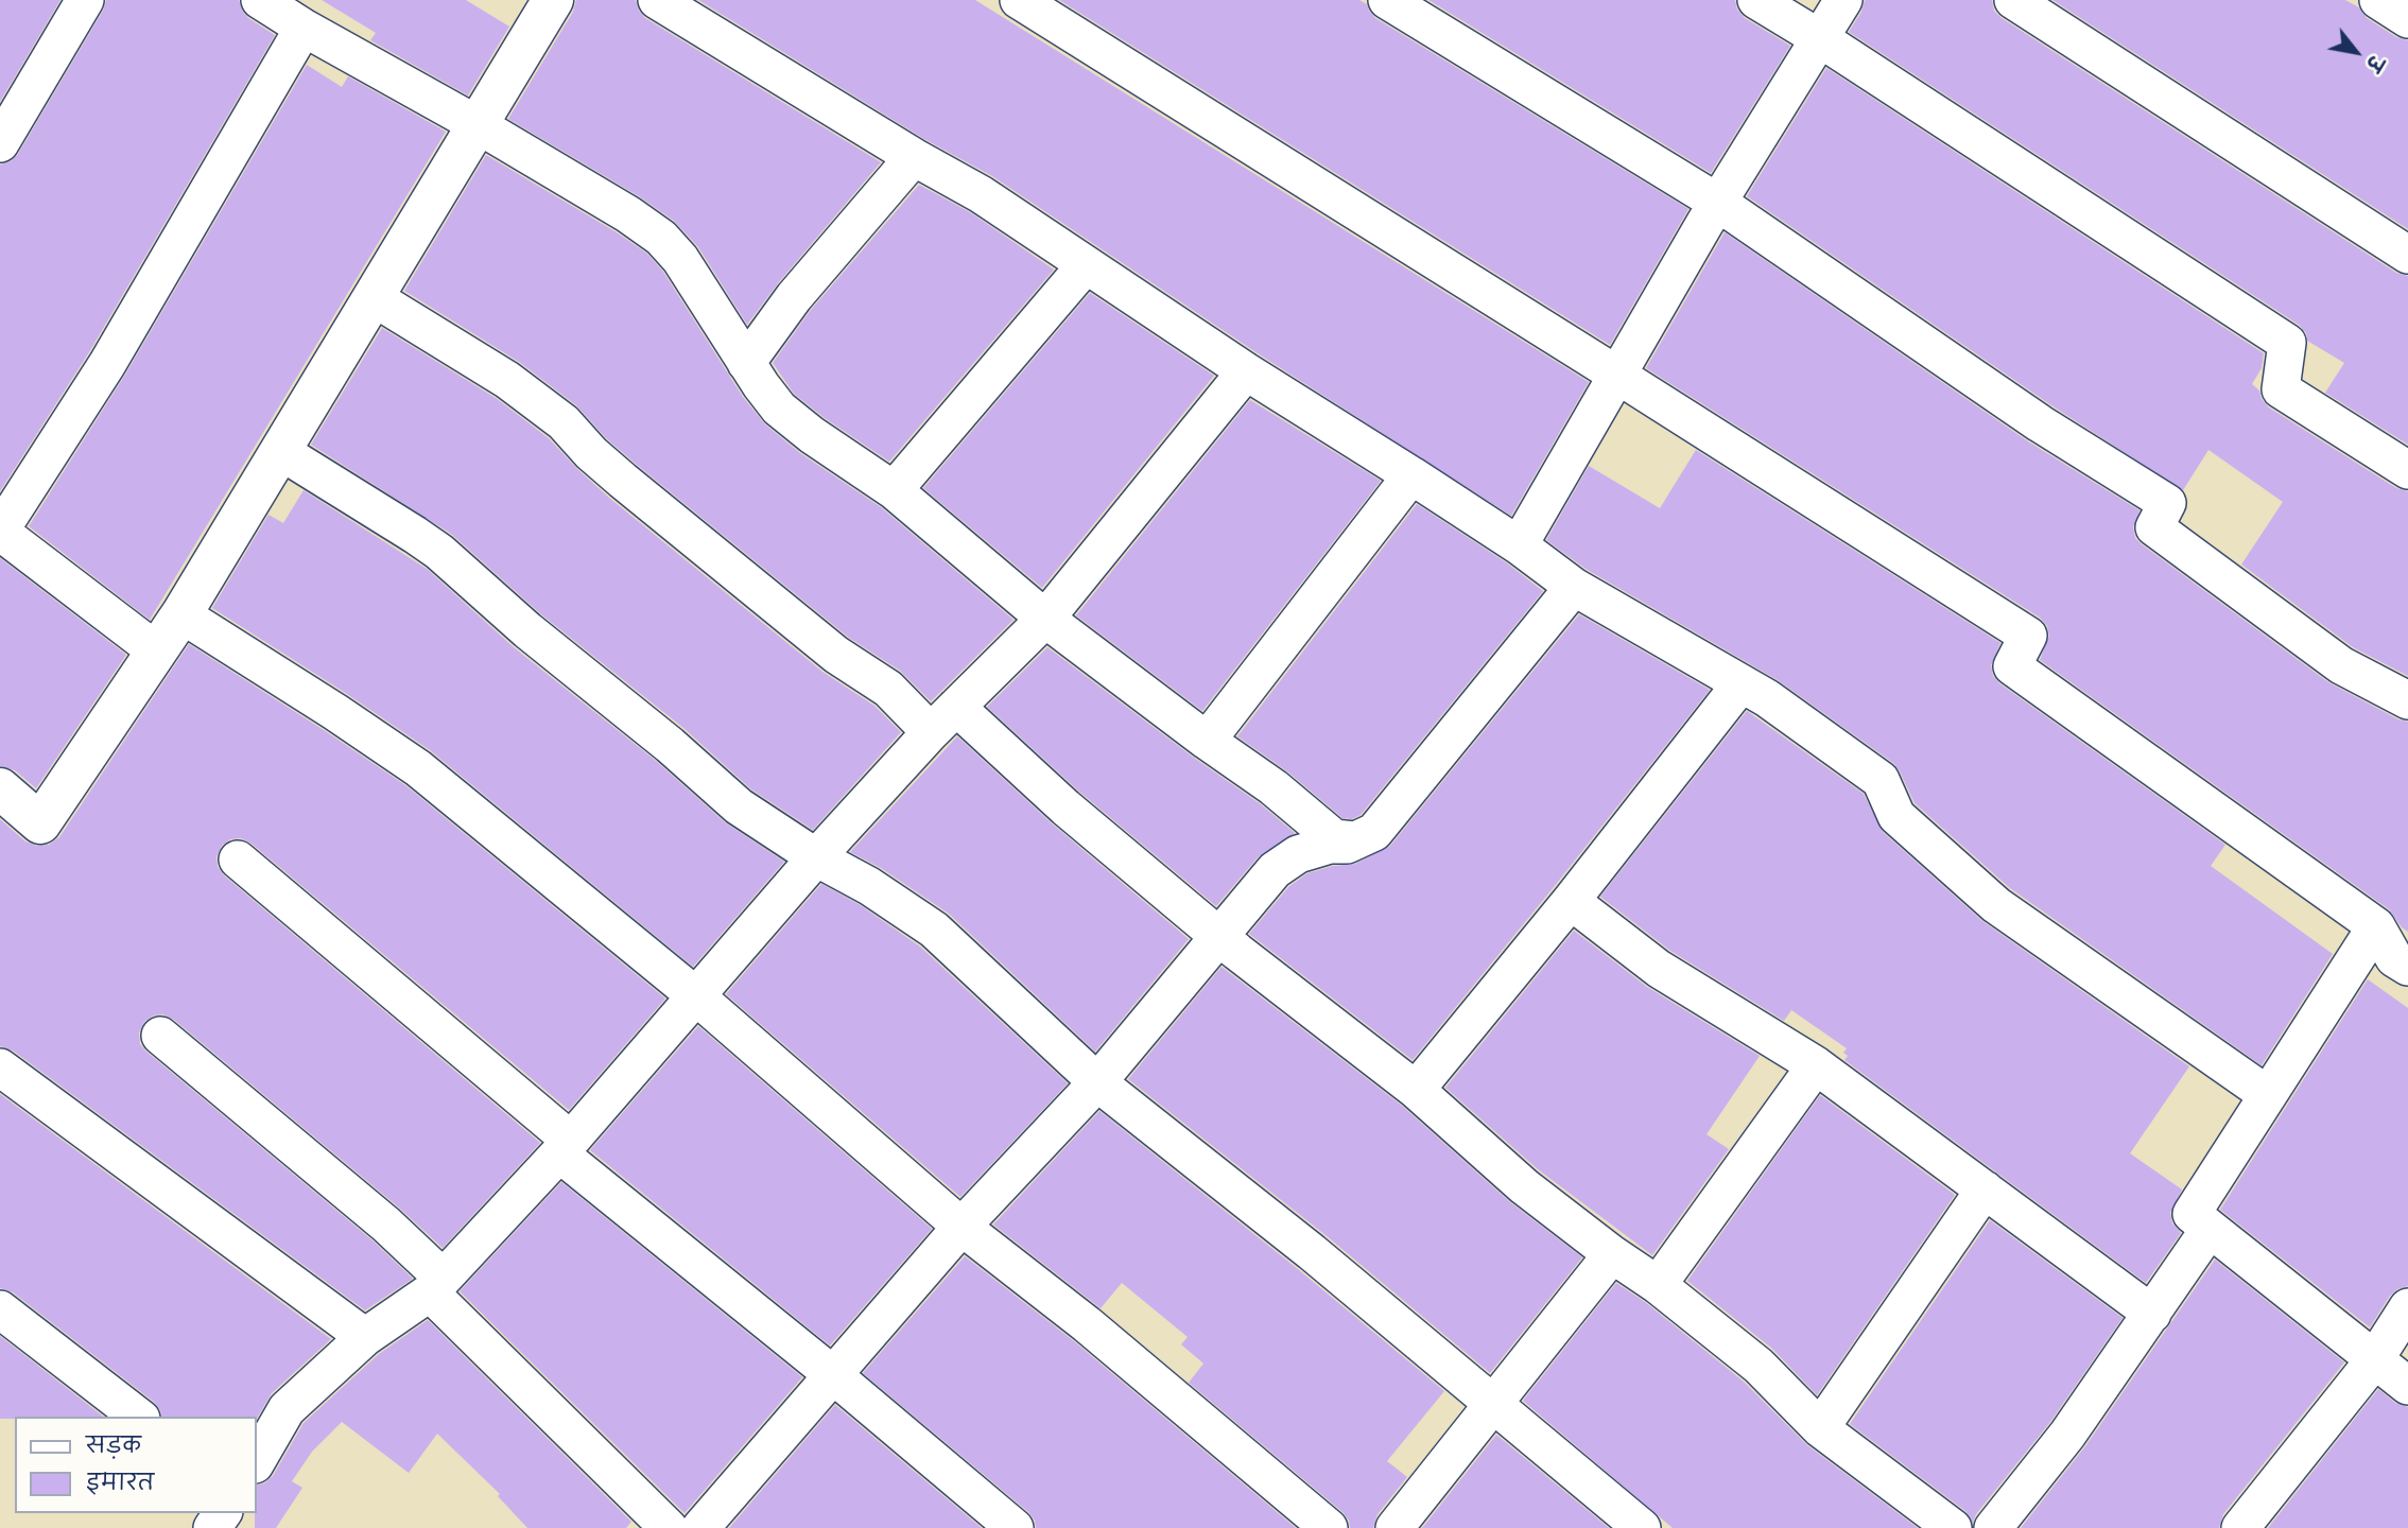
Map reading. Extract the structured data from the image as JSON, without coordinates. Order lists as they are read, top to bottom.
{
  "legend": ["सड़क", "इमारत"],
  "north": "bottom right"
}
